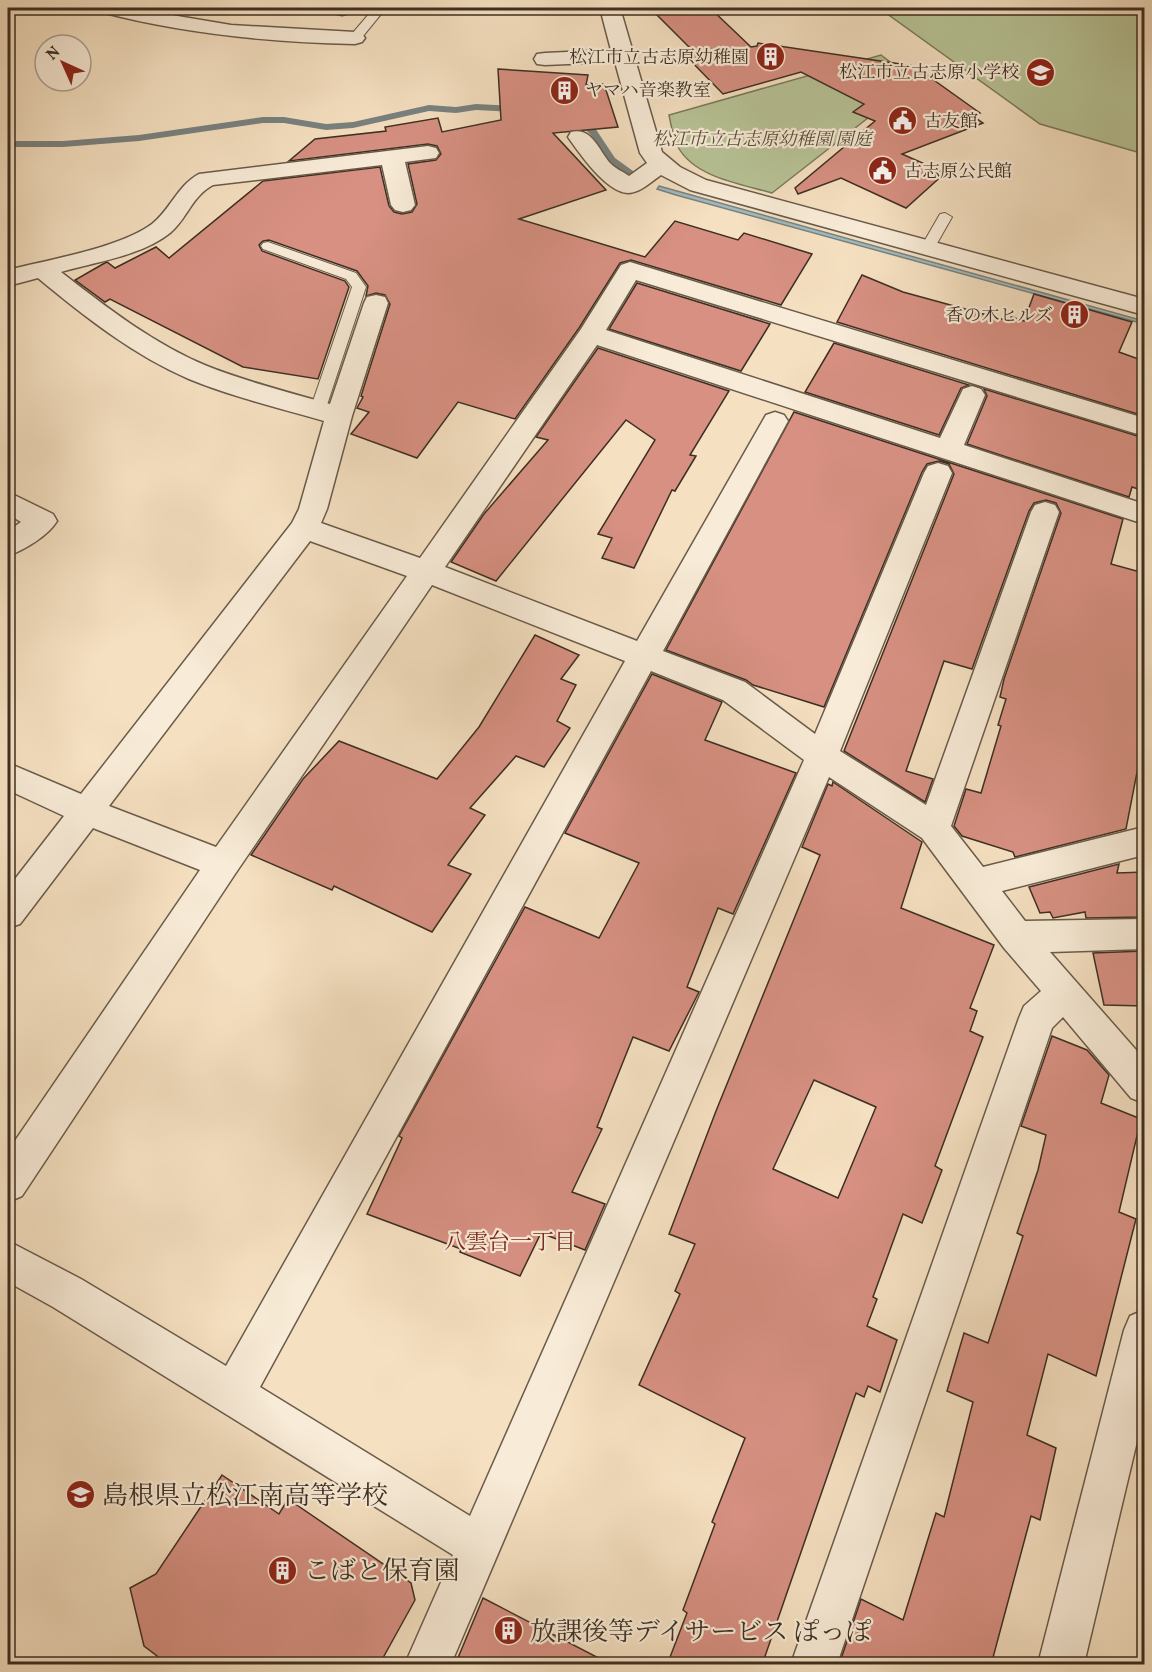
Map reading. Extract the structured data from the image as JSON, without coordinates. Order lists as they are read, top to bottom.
{
  "districts": ["八雲台一丁目"],
  "parks": ["松江市立古志原幼稚園 園庭"],
  "places": {
    "building": [
      "松江市立古志原幼稚園",
      "ヤマハ音楽教室",
      "香の木ヒルズ",
      "こばと保育園",
      "放課後等デイサービス ぽっぽ"
    ],
    "school or university": ["松江市立古志原小学校", "島根県立松江南高等学校"],
    "public building": ["古友館", "古志原公民館"]
  },
  "north": "top left"
}
